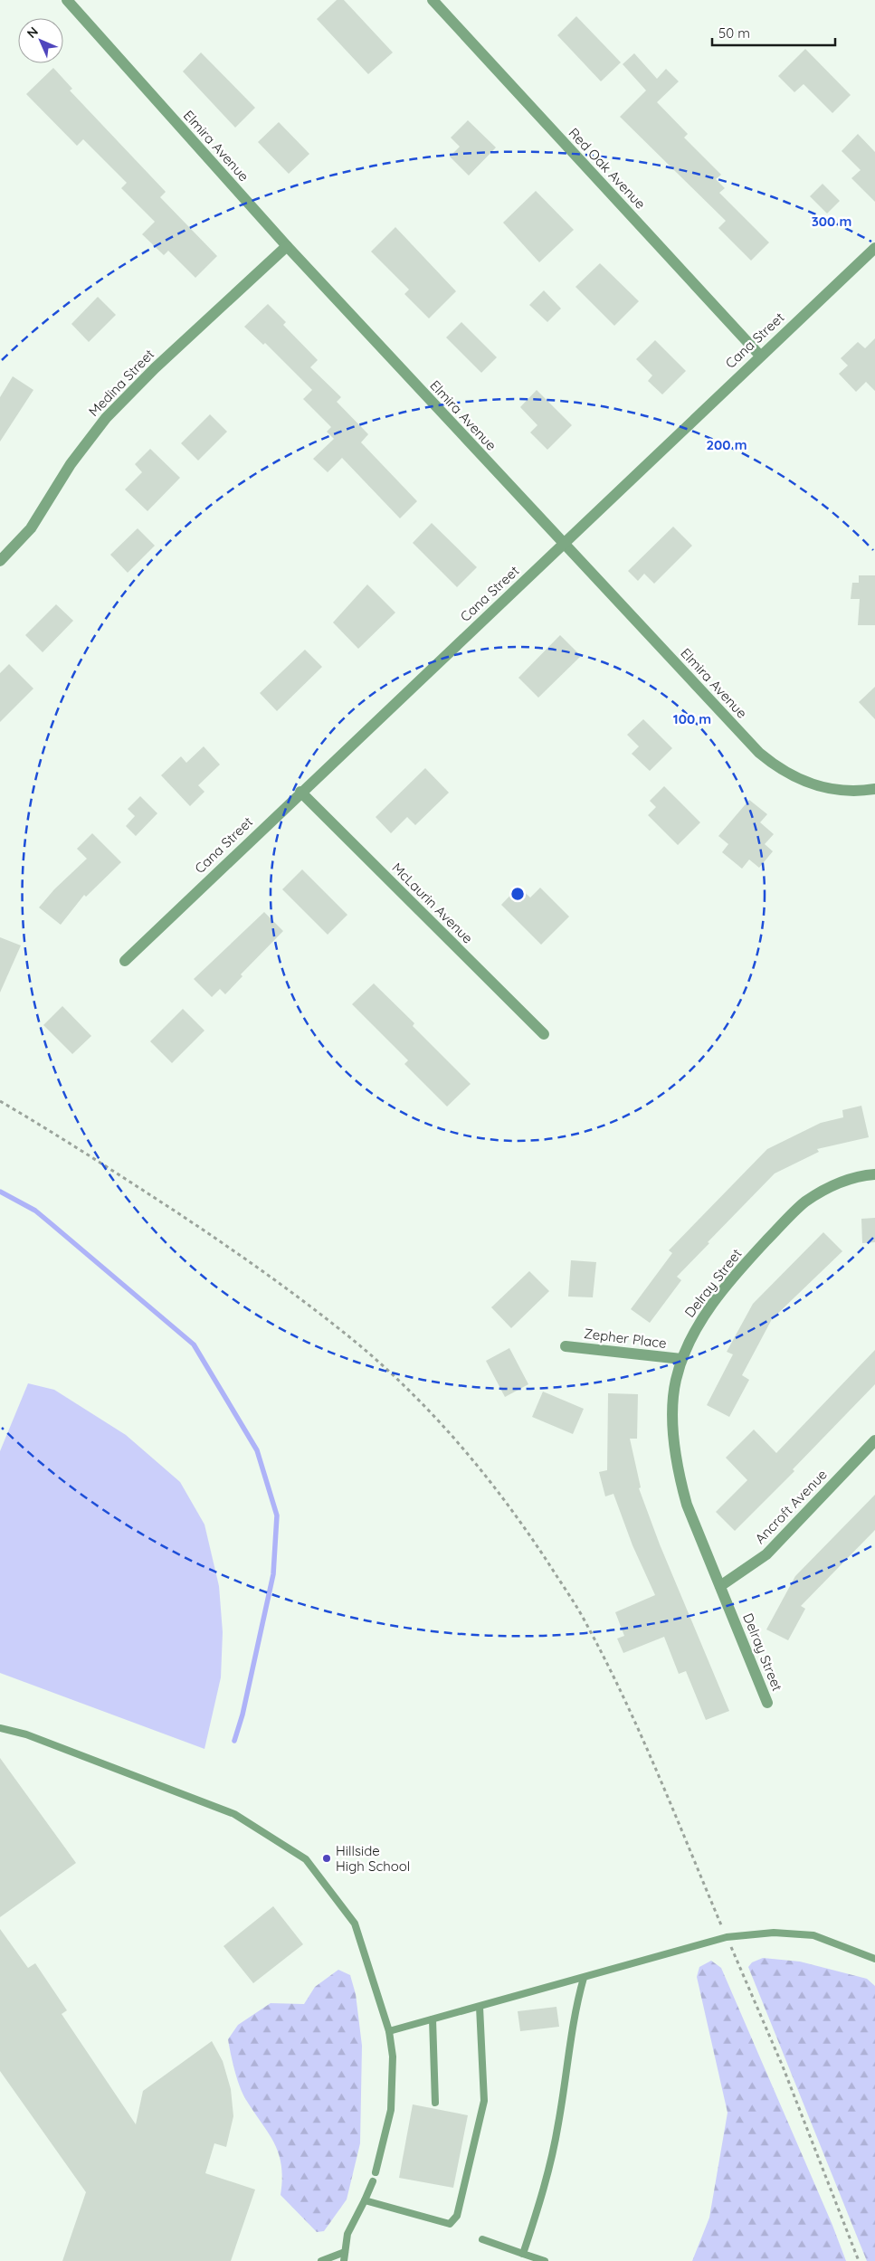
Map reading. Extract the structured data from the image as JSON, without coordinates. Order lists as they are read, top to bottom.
{
  "streets": {
    "street": [
      "Elmira Avenue",
      "Red Oak Avenue",
      "Cana Street",
      "Medina Street",
      "McLaurin Avenue",
      "Delray Street",
      "Zepher Place",
      "Ancroft Avenue"
    ]
  },
  "crossings": [
    ["Elmira Avenue", "Cana Street"],
    ["Elmira Avenue", "Medina Street"],
    ["Red Oak Avenue", "Cana Street"],
    ["Cana Street", "McLaurin Avenue"],
    ["Delray Street", "Zepher Place"],
    ["Delray Street", "Ancroft Avenue"]
  ],
  "places": ["Hillside High School"],
  "scale_bar": "50 m",
  "north": "top left",
  "rings": ["300 m", "200 m", "100 m"]
}
